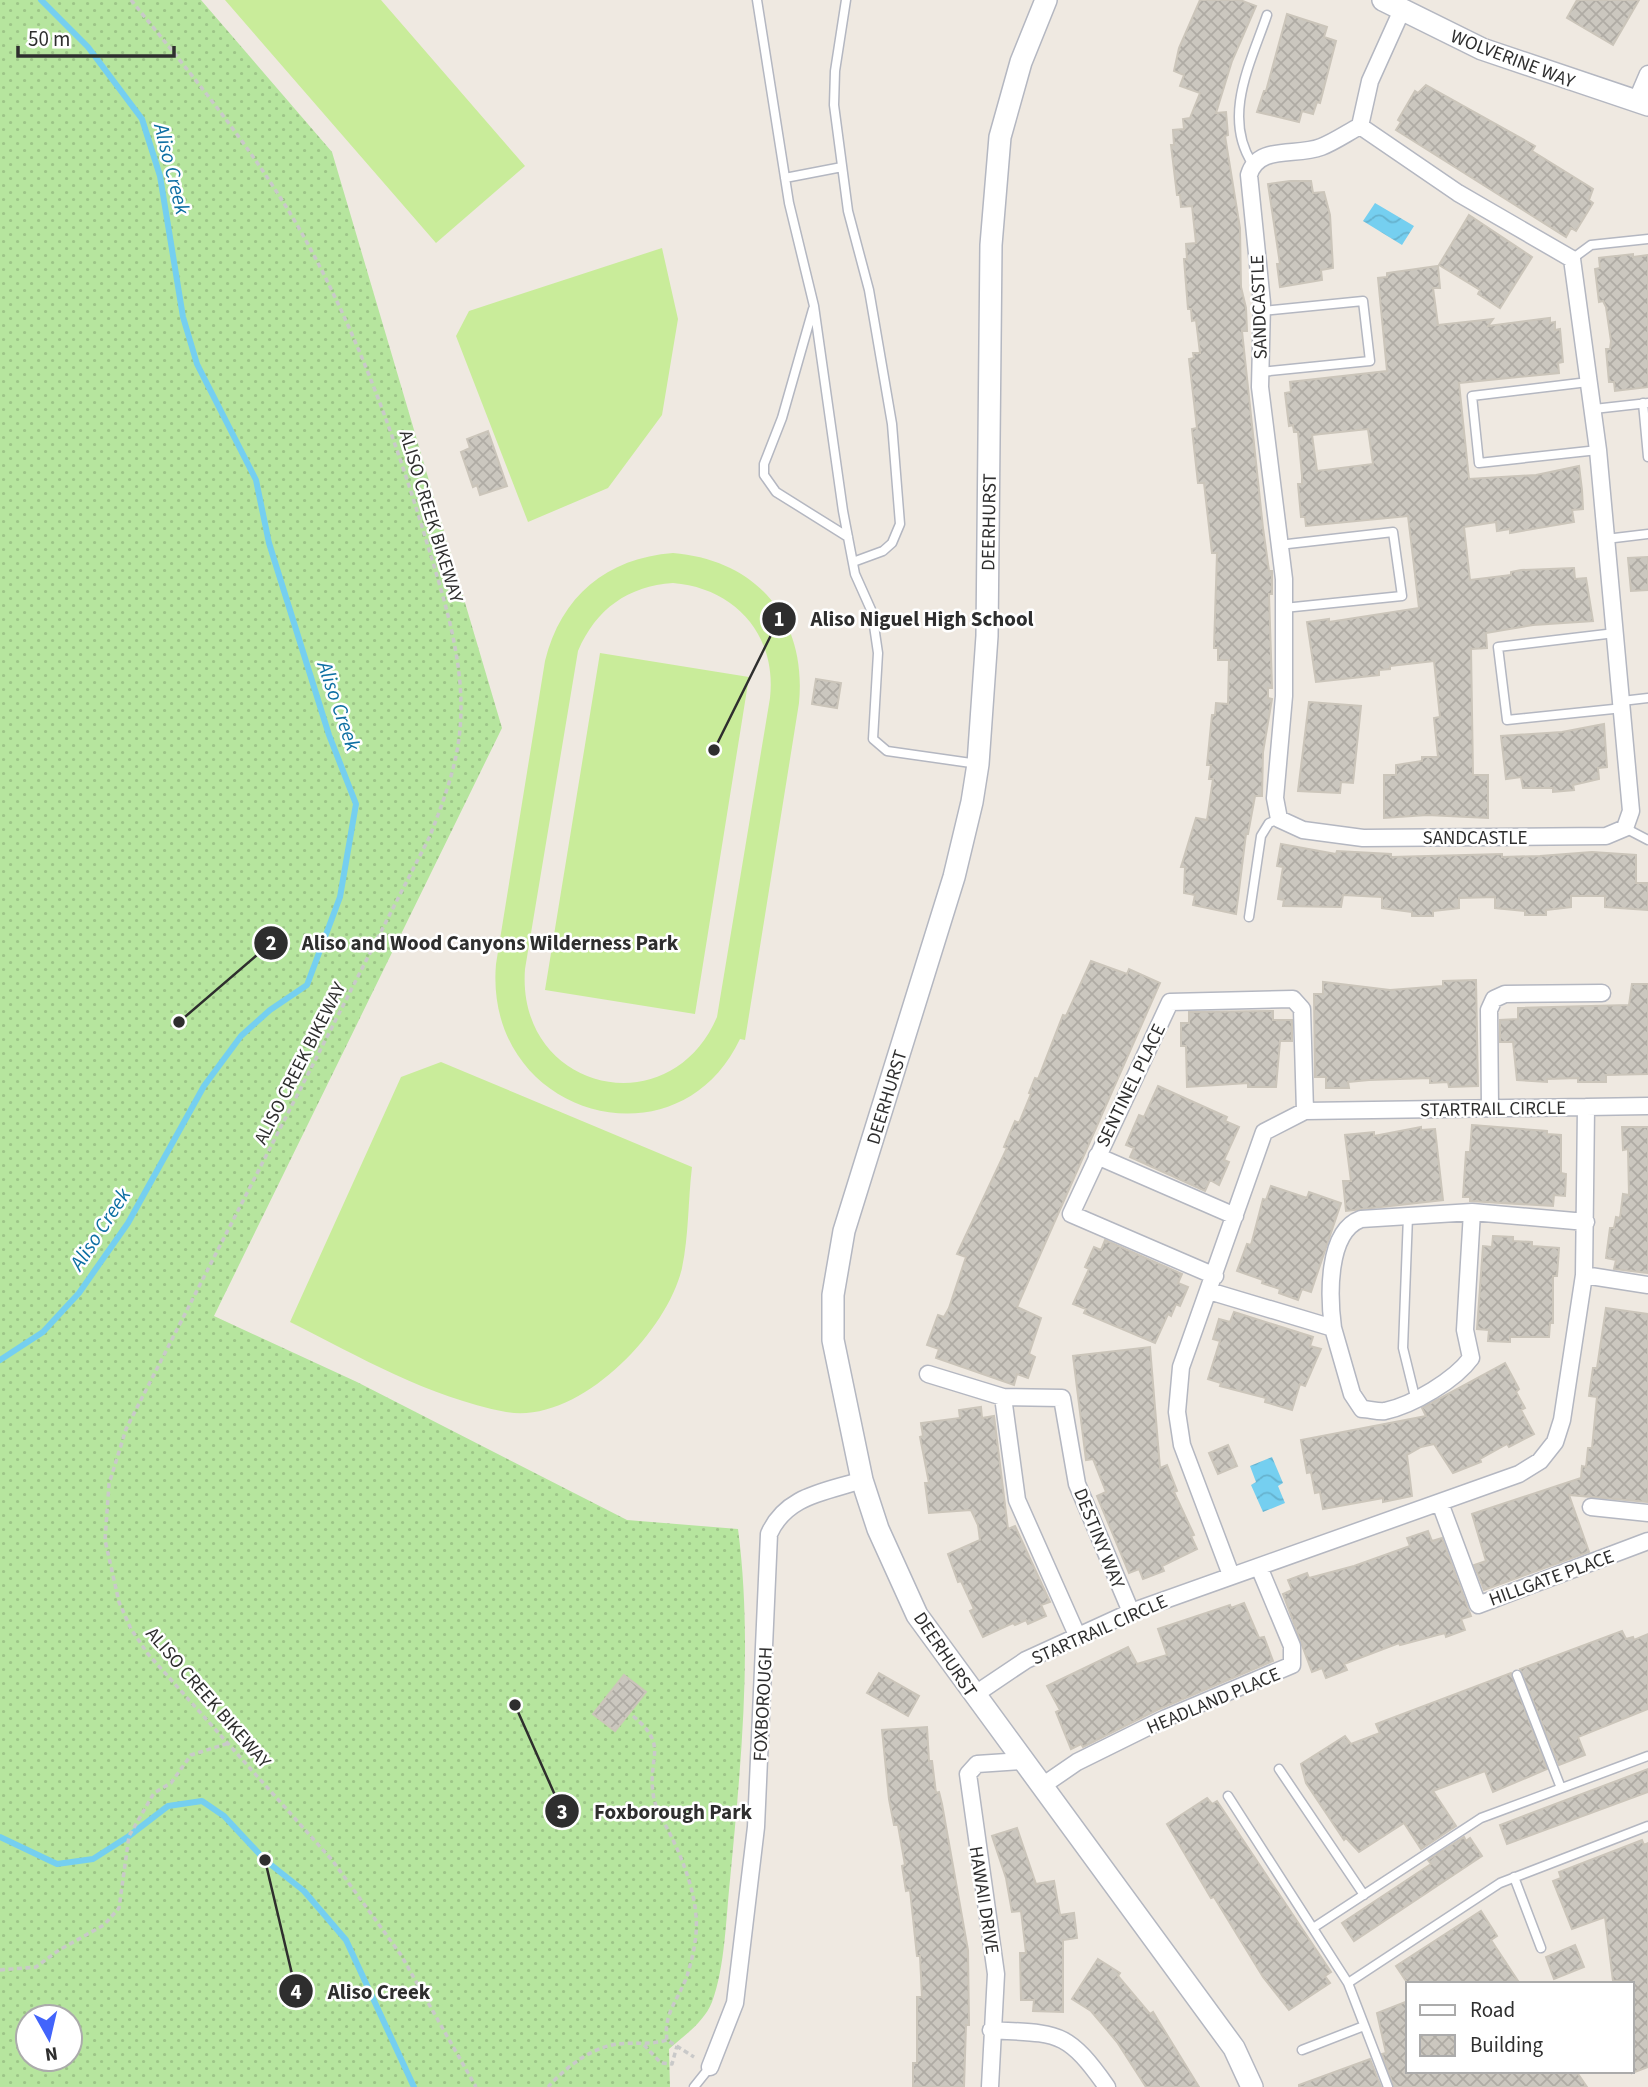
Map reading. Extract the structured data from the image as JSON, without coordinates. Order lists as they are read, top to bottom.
{
  "streets": {
    "street": [
      "WOLVERINE WAY",
      "SANDCASTLE",
      "DEERHURST",
      "SENTINEL PLACE",
      "STARTRAIL CIRCLE",
      "DESTINY WAY",
      "HILLGATE PLACE",
      "HEADLAND PLACE",
      "FOXBOROUGH",
      "HAWAII DRIVE"
    ],
    "path": ["ALISO CREEK BIKEWAY"]
  },
  "crossings": [
    ["DEERHURST", "STARTRAIL CIRCLE"],
    ["DEERHURST", "HEADLAND PLACE"],
    ["DEERHURST", "FOXBOROUGH"],
    ["DEERHURST", "HAWAII DRIVE"],
    ["SENTINEL PLACE", "STARTRAIL CIRCLE"],
    ["STARTRAIL CIRCLE", "DESTINY WAY"],
    ["STARTRAIL CIRCLE", "HILLGATE PLACE"],
    ["STARTRAIL CIRCLE", "HEADLAND PLACE"]
  ],
  "water": ["Aliso Creek"],
  "places": [
    "Aliso Niguel High School",
    "Aliso and Wood Canyons Wilderness Park",
    "Foxborough Park",
    "Aliso Creek"
  ],
  "legend": ["Road", "Building"],
  "scale_bar": "50 m",
  "north": "bottom"
}
